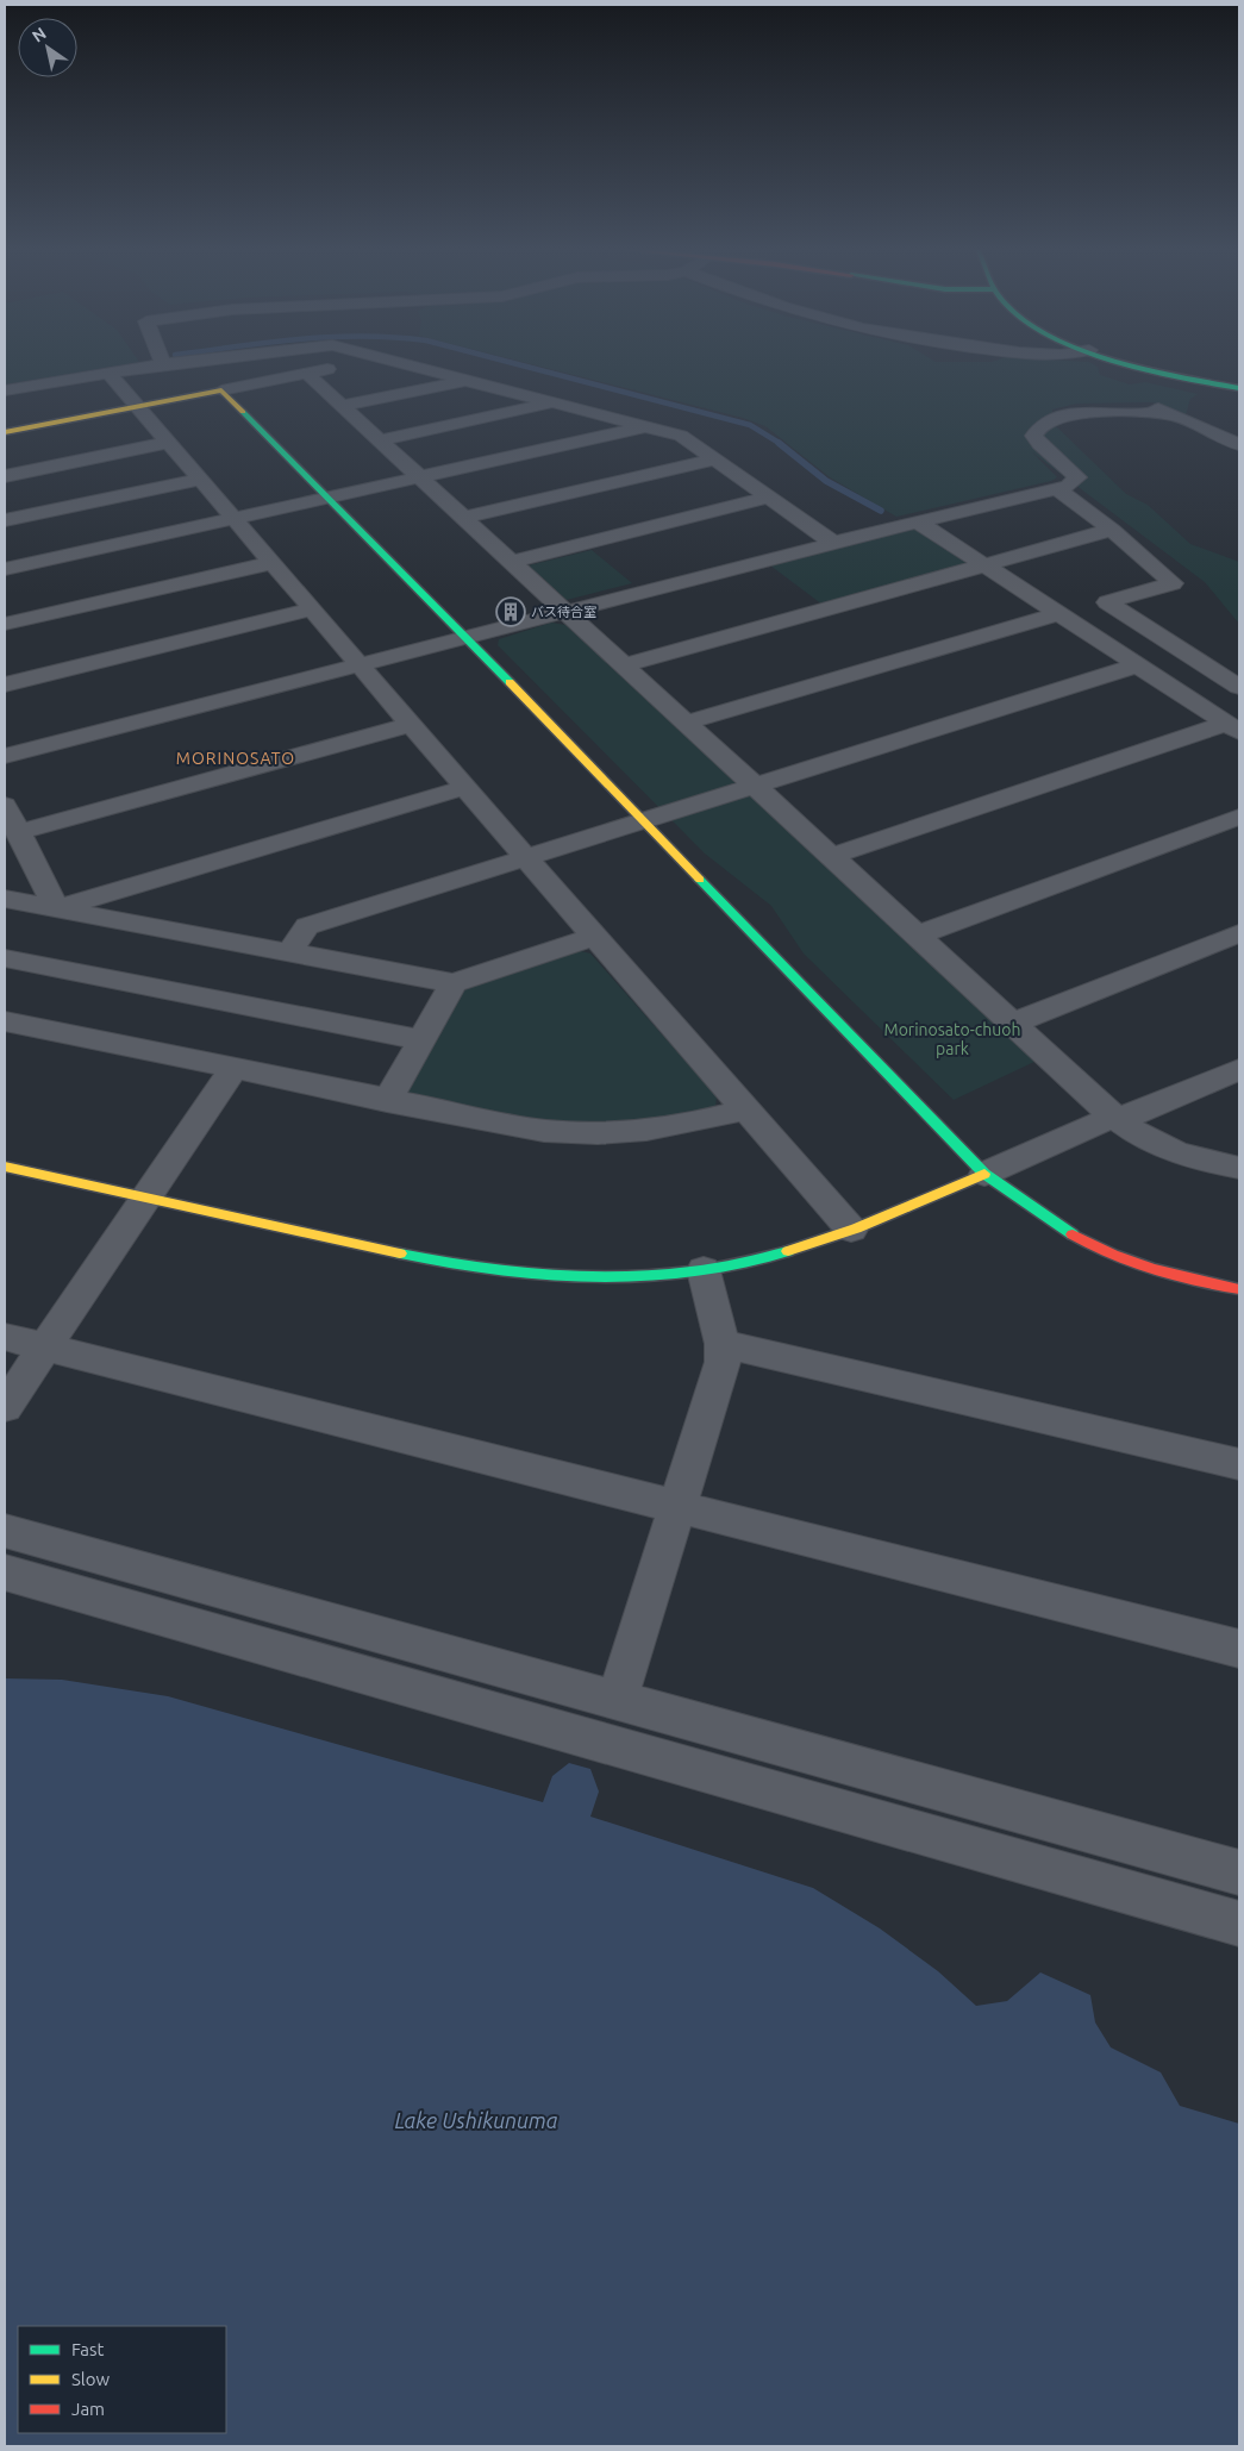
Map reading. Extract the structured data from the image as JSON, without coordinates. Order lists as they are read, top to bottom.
{
  "districts": ["MORINOSATO"],
  "water": ["Lake Ushikunuma"],
  "parks": ["Morinosato-chuoh park"],
  "places": {
    "building": ["バス待合室"]
  },
  "legend": ["Fast", "Slow", "Jam"],
  "north": "top left"
}
